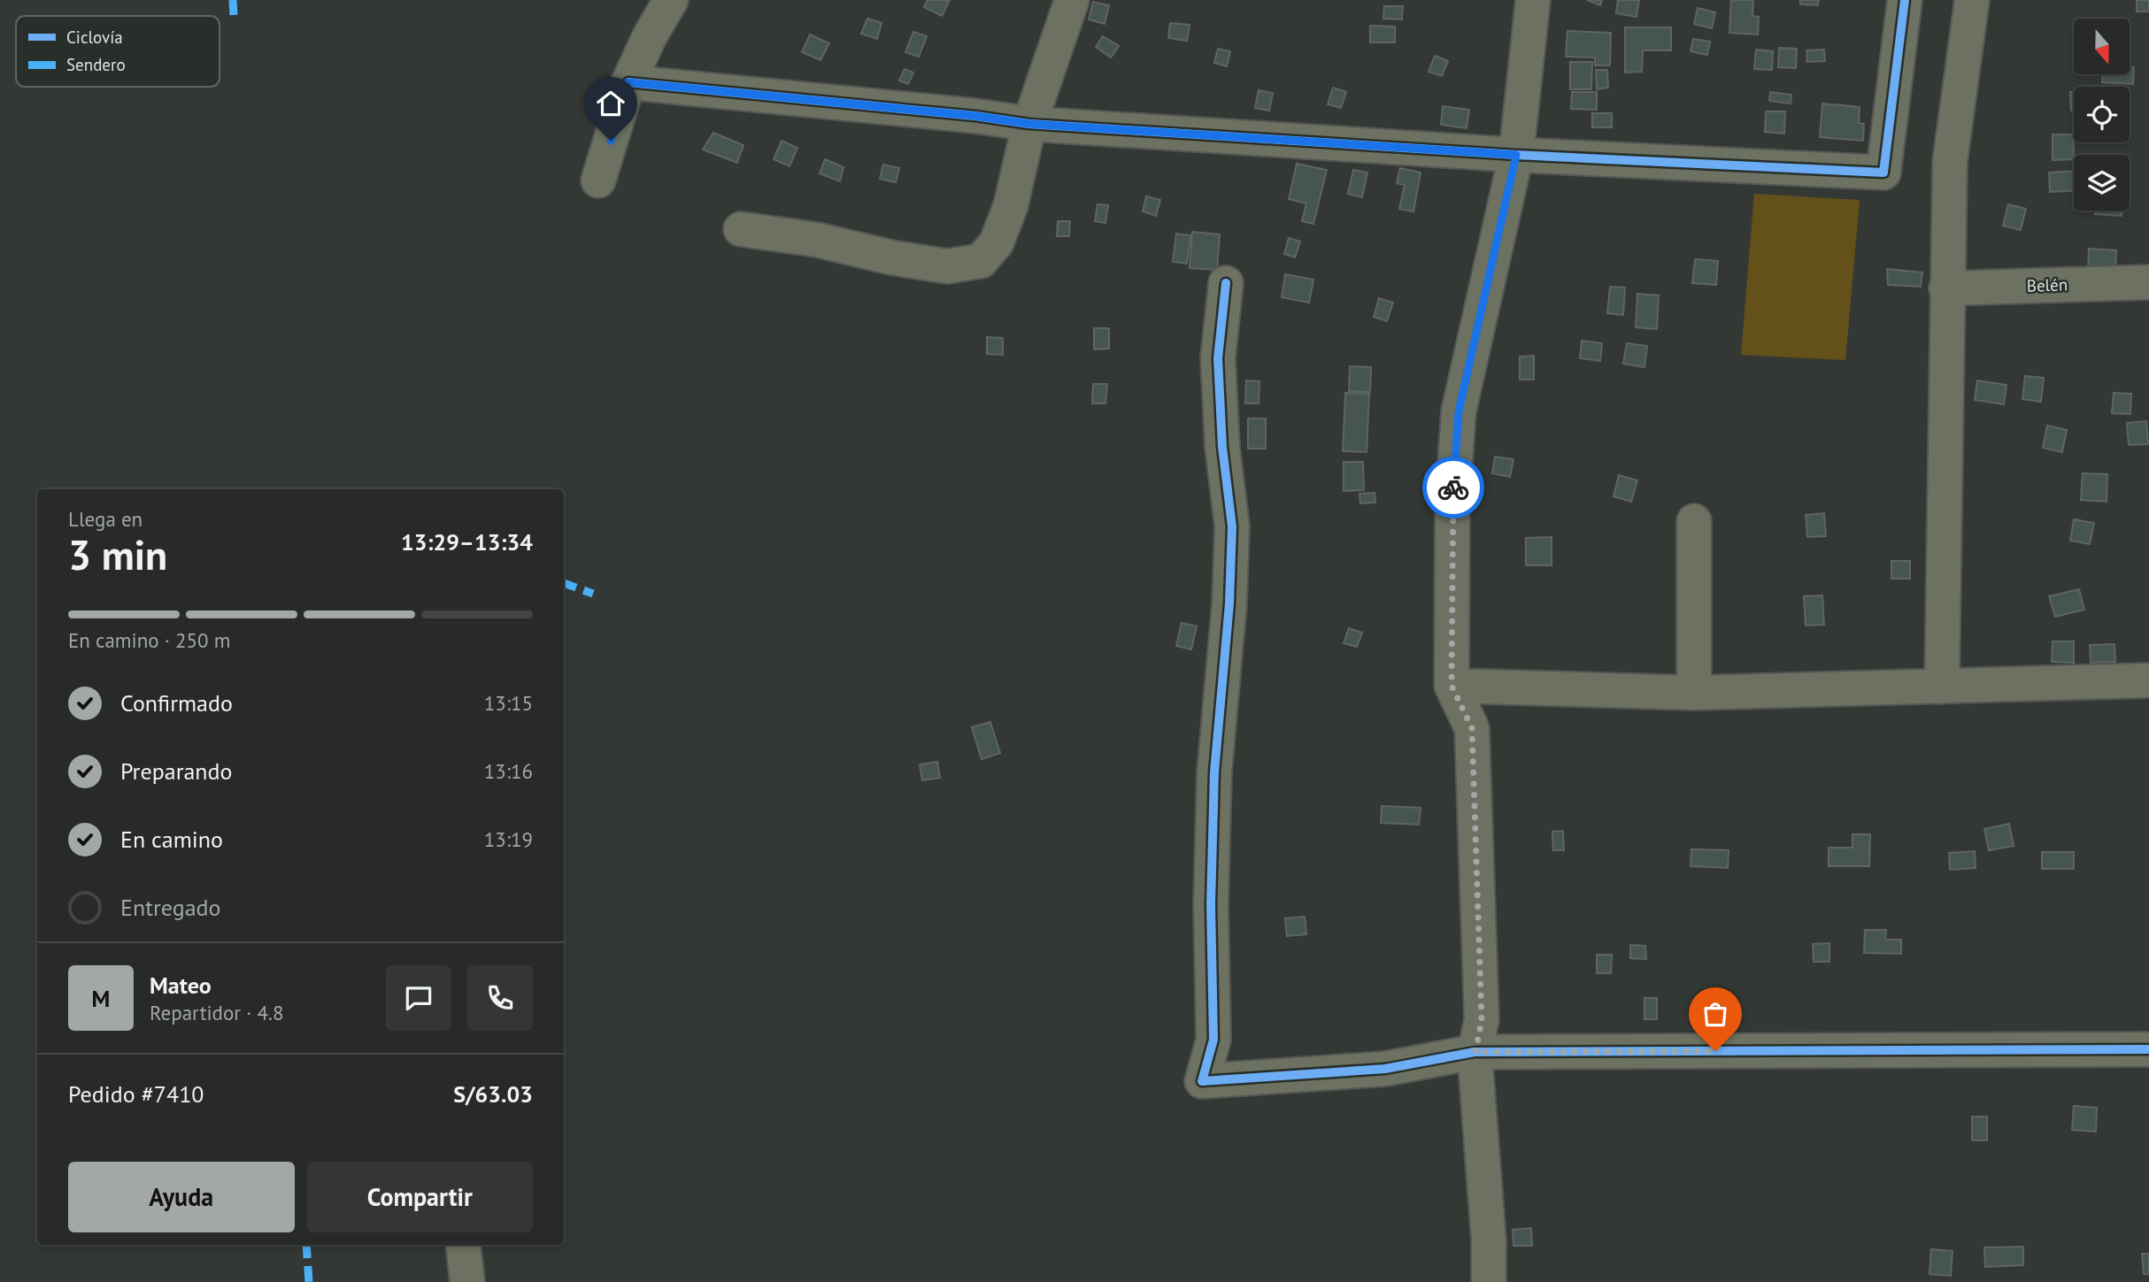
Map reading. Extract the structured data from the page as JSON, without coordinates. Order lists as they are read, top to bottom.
{
  "streets": {
    "street": ["Belén"]
  },
  "legend": ["Ciclovía", "Sendero"],
  "north": "bottom",
  "page": {
    "heading": ["3 min", "Llega en", "13:29–13:34"],
    "panel": [
      "Mateo",
      "Repartidor · 4.8",
      "Pedido #7410",
      "S/63.03"
    ],
    "bar": "En camino · 250 m",
    "list": [
      ["Confirmado", "13:15"],
      ["Preparando", "13:16"],
      ["En camino", "13:19"],
      "Entregado"
    ],
    "round": "M",
    "buttons": ["Ayuda", "Compartir"]
  }
}
